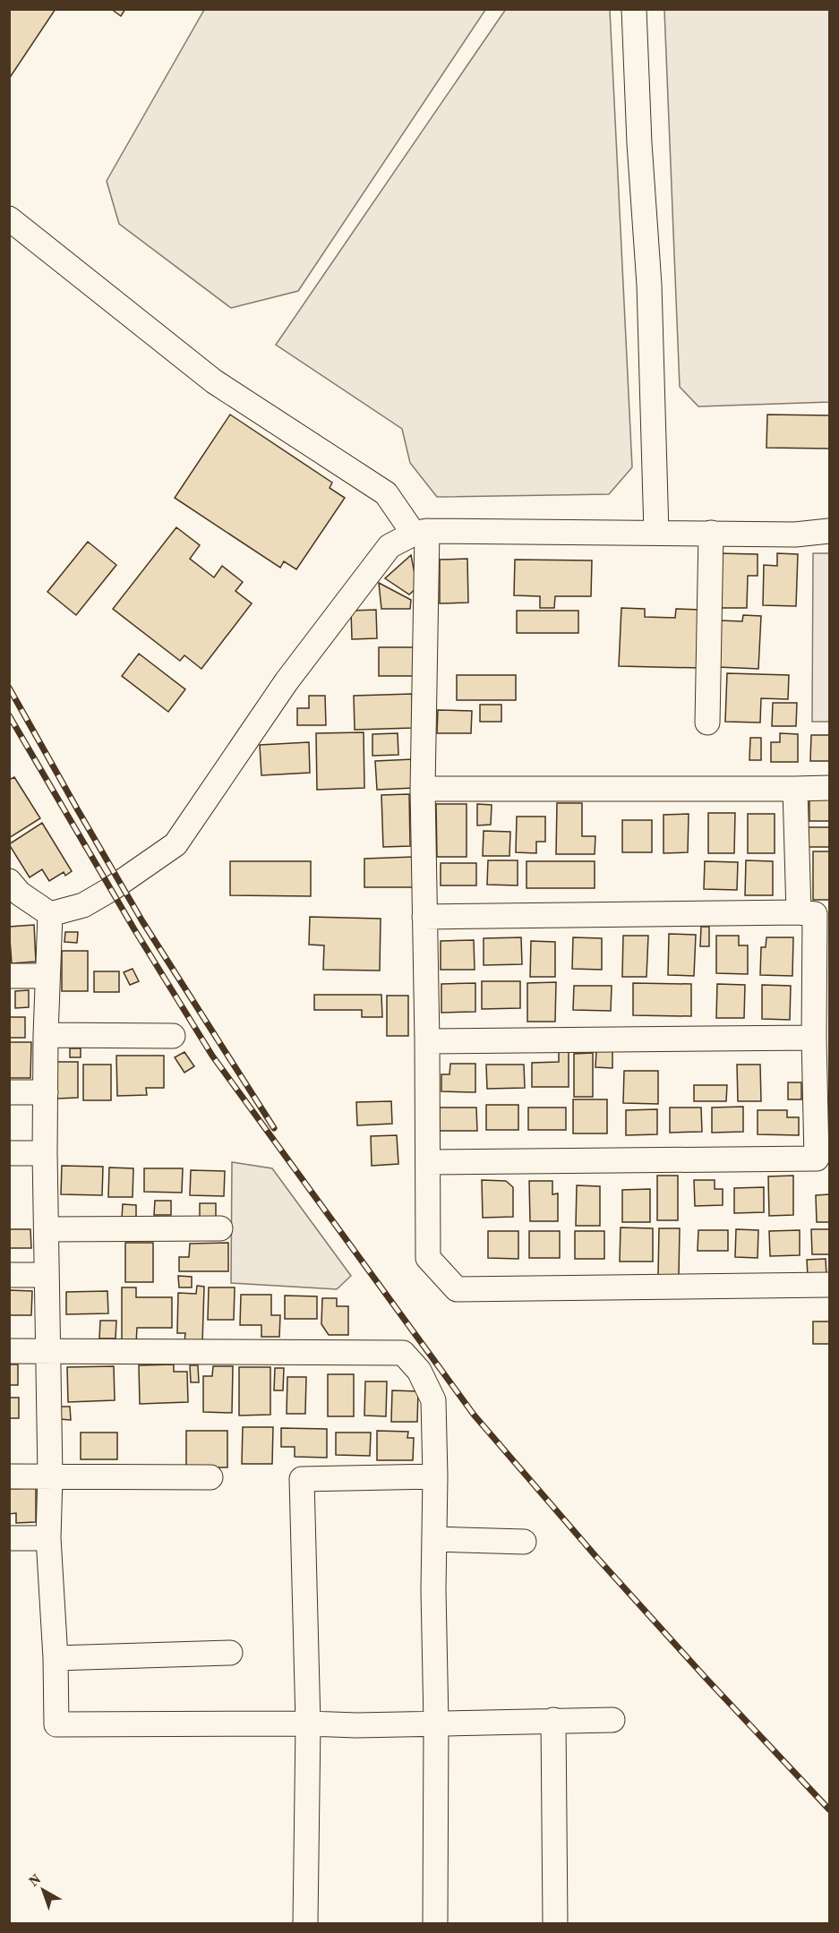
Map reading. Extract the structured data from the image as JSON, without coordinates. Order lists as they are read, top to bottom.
{
  "north": "top left"
}
